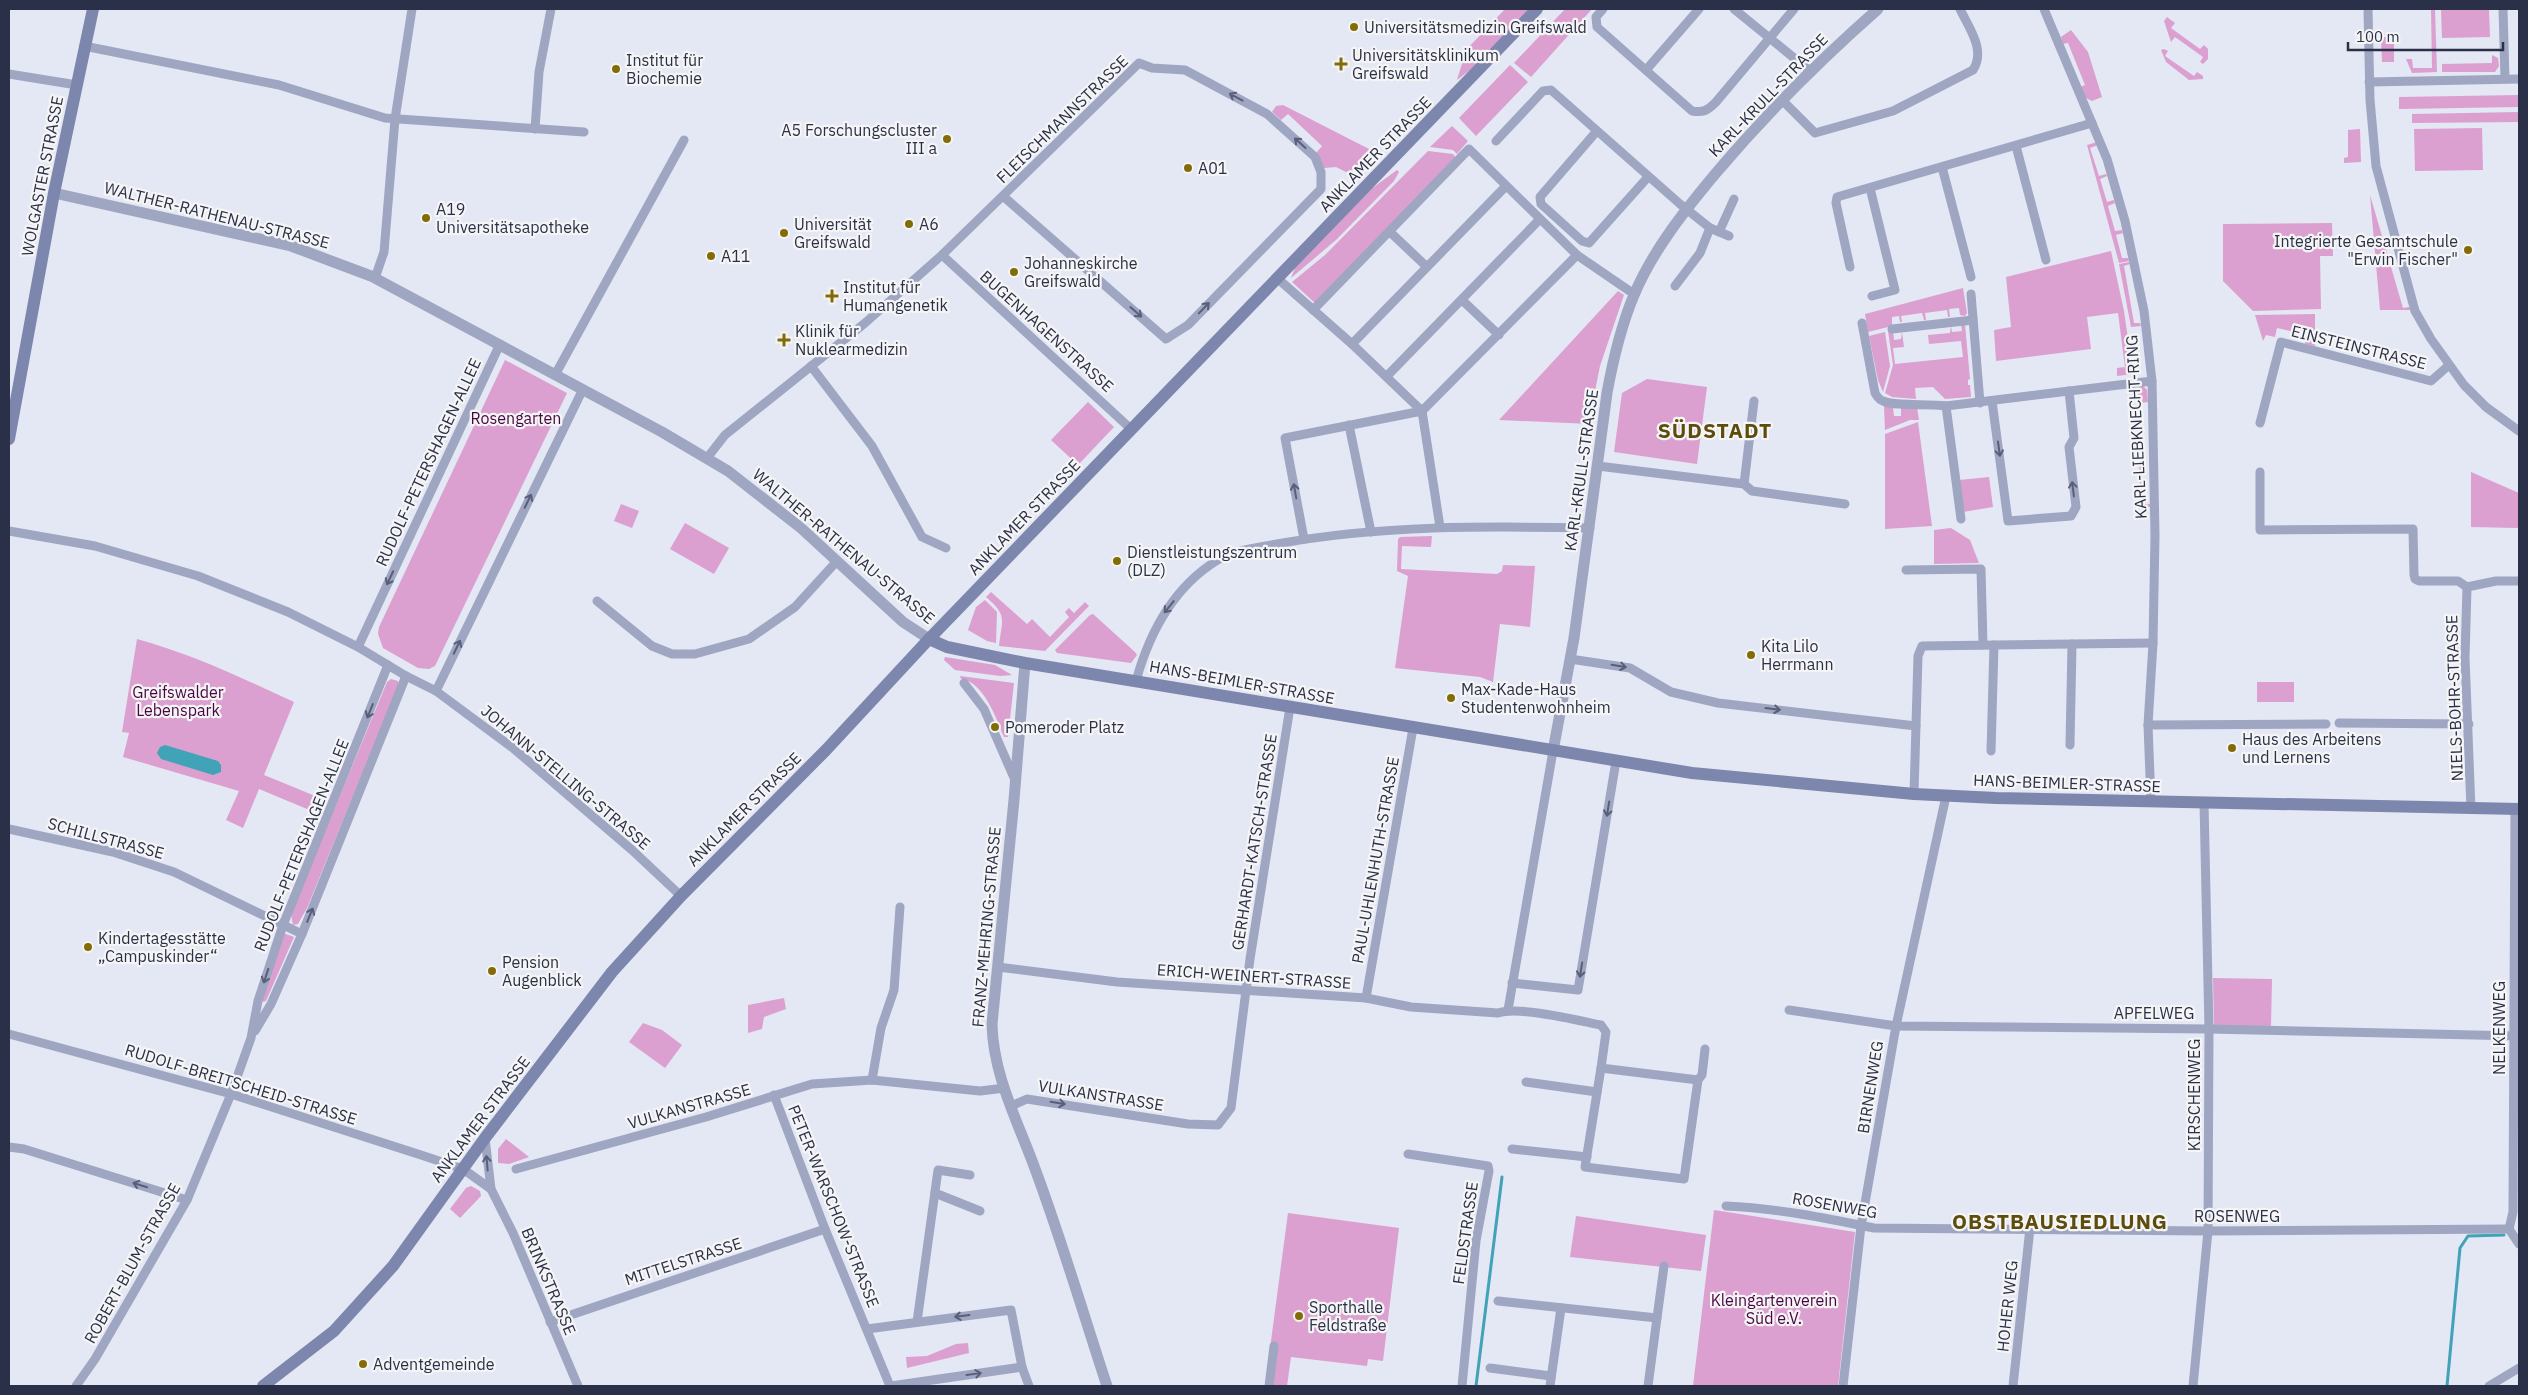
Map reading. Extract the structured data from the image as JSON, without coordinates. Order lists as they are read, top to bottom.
{
  "streets": {
    "main road": ["ANKLAMER STRASSE", "WOLGASTER STRASSE", "HANS-BEIMLER-STRASSE"],
    "street": [
      "KARL-KRULL-STRASSE",
      "FLEISCHMANNSTRASSE",
      "WALTHER-RATHENAU-STRASSE",
      "BUGENHAGENSTRASSE",
      "EINSTEINSTRASSE",
      "KARL-LIEBKNECHT-RING",
      "RUDOLF-PETERSHAGEN-ALLEE",
      "NIELS-BOHR-STRASSE",
      "JOHANN-STELLING-STRASSE",
      "SCHILLSTRASSE",
      "GERHARDT-KATSCH-STRASSE",
      "PAUL-UHLENHUTH-STRASSE",
      "FRANZ-MEHRING-STRASSE",
      "ERICH-WEINERT-STRASSE",
      "APFELWEG",
      "NELKENWEG",
      "RUDOLF-BREITSCHEID-STRASSE",
      "BIRNENWEG",
      "VULKANSTRASSE",
      "KIRSCHENWEG",
      "ROSENWEG",
      "PETER-WARSCHOW-STRASSE",
      "FELDSTRASSE",
      "MITTELSTRASSE",
      "ROBERT-BLUM-STRASSE",
      "BRINKSTRASSE",
      "HOHER WEG"
    ]
  },
  "crossings": [
    ["KARL-KRULL-STRASSE", "HANS-BEIMLER-STRASSE"],
    ["FLEISCHMANNSTRASSE", "ANKLAMER STRASSE"],
    ["FLEISCHMANNSTRASSE", "WALTHER-RATHENAU-STRASSE"],
    ["FLEISCHMANNSTRASSE", "BUGENHAGENSTRASSE"],
    ["ANKLAMER STRASSE", "WALTHER-RATHENAU-STRASSE"],
    ["ANKLAMER STRASSE", "BUGENHAGENSTRASSE"],
    ["ANKLAMER STRASSE", "HANS-BEIMLER-STRASSE"],
    ["ANKLAMER STRASSE", "JOHANN-STELLING-STRASSE"],
    ["ANKLAMER STRASSE", "RUDOLF-BREITSCHEID-STRASSE"],
    ["ANKLAMER STRASSE", "BRINKSTRASSE"],
    ["WOLGASTER STRASSE", "WALTHER-RATHENAU-STRASSE"],
    ["WALTHER-RATHENAU-STRASSE", "RUDOLF-PETERSHAGEN-ALLEE"],
    ["WALTHER-RATHENAU-STRASSE", "HANS-BEIMLER-STRASSE"],
    ["KARL-LIEBKNECHT-RING", "HANS-BEIMLER-STRASSE"],
    ["RUDOLF-PETERSHAGEN-ALLEE", "JOHANN-STELLING-STRASSE"],
    ["RUDOLF-PETERSHAGEN-ALLEE", "SCHILLSTRASSE"],
    ["RUDOLF-PETERSHAGEN-ALLEE", "RUDOLF-BREITSCHEID-STRASSE"],
    ["RUDOLF-PETERSHAGEN-ALLEE", "ROBERT-BLUM-STRASSE"],
    ["HANS-BEIMLER-STRASSE", "NIELS-BOHR-STRASSE"],
    ["HANS-BEIMLER-STRASSE", "GERHARDT-KATSCH-STRASSE"],
    ["HANS-BEIMLER-STRASSE", "PAUL-UHLENHUTH-STRASSE"],
    ["HANS-BEIMLER-STRASSE", "FRANZ-MEHRING-STRASSE"],
    ["HANS-BEIMLER-STRASSE", "NELKENWEG"],
    ["HANS-BEIMLER-STRASSE", "BIRNENWEG"],
    ["HANS-BEIMLER-STRASSE", "KIRSCHENWEG"],
    ["GERHARDT-KATSCH-STRASSE", "ERICH-WEINERT-STRASSE"],
    ["GERHARDT-KATSCH-STRASSE", "VULKANSTRASSE"],
    ["PAUL-UHLENHUTH-STRASSE", "ERICH-WEINERT-STRASSE"],
    ["FRANZ-MEHRING-STRASSE", "ERICH-WEINERT-STRASSE"],
    ["FRANZ-MEHRING-STRASSE", "VULKANSTRASSE"],
    ["APFELWEG", "NELKENWEG"],
    ["APFELWEG", "BIRNENWEG"],
    ["APFELWEG", "KIRSCHENWEG"],
    ["NELKENWEG", "ROSENWEG"],
    ["RUDOLF-BREITSCHEID-STRASSE", "ROBERT-BLUM-STRASSE"],
    ["RUDOLF-BREITSCHEID-STRASSE", "BRINKSTRASSE"],
    ["BIRNENWEG", "ROSENWEG"],
    ["VULKANSTRASSE", "PETER-WARSCHOW-STRASSE"],
    ["KIRSCHENWEG", "ROSENWEG"],
    ["ROSENWEG", "HOHER WEG"],
    ["PETER-WARSCHOW-STRASSE", "MITTELSTRASSE"],
    ["MITTELSTRASSE", "BRINKSTRASSE"]
  ],
  "districts": ["SÜDSTADT", "OBSTBAUSIEDLUNG"],
  "parks": ["Rosengarten", "Greifswalder Lebenspark", "Kleingartenverein Süd e.V."],
  "places": {
    "other": [
      "Universitätsmedizin Greifswald",
      "Institut für Biochemie",
      "A5 Forschungscluster III a",
      "A01",
      "A19 Universitätsapotheke",
      "A6",
      "Universität Greifswald",
      "Integrierte Gesamtschule \"Erwin Fischer\"",
      "A11",
      "Johanneskirche Greifswald",
      "Dienstleistungszentrum (DLZ)",
      "Kita Lilo Herrmann",
      "Max-Kade-Haus Studentenwohnheim",
      "Pomeroder Platz",
      "Haus des Arbeitens und Lernens",
      "Kindertagesstätte „Campuskinder“",
      "Pension Augenblick",
      "Sporthalle Feldstraße",
      "Adventgemeinde"
    ],
    "health": ["Universitätsklinikum Greifswald", "Institut für Humangenetik", "Klinik für Nuklearmedizin"]
  },
  "scale_bar": "100 m"
}
